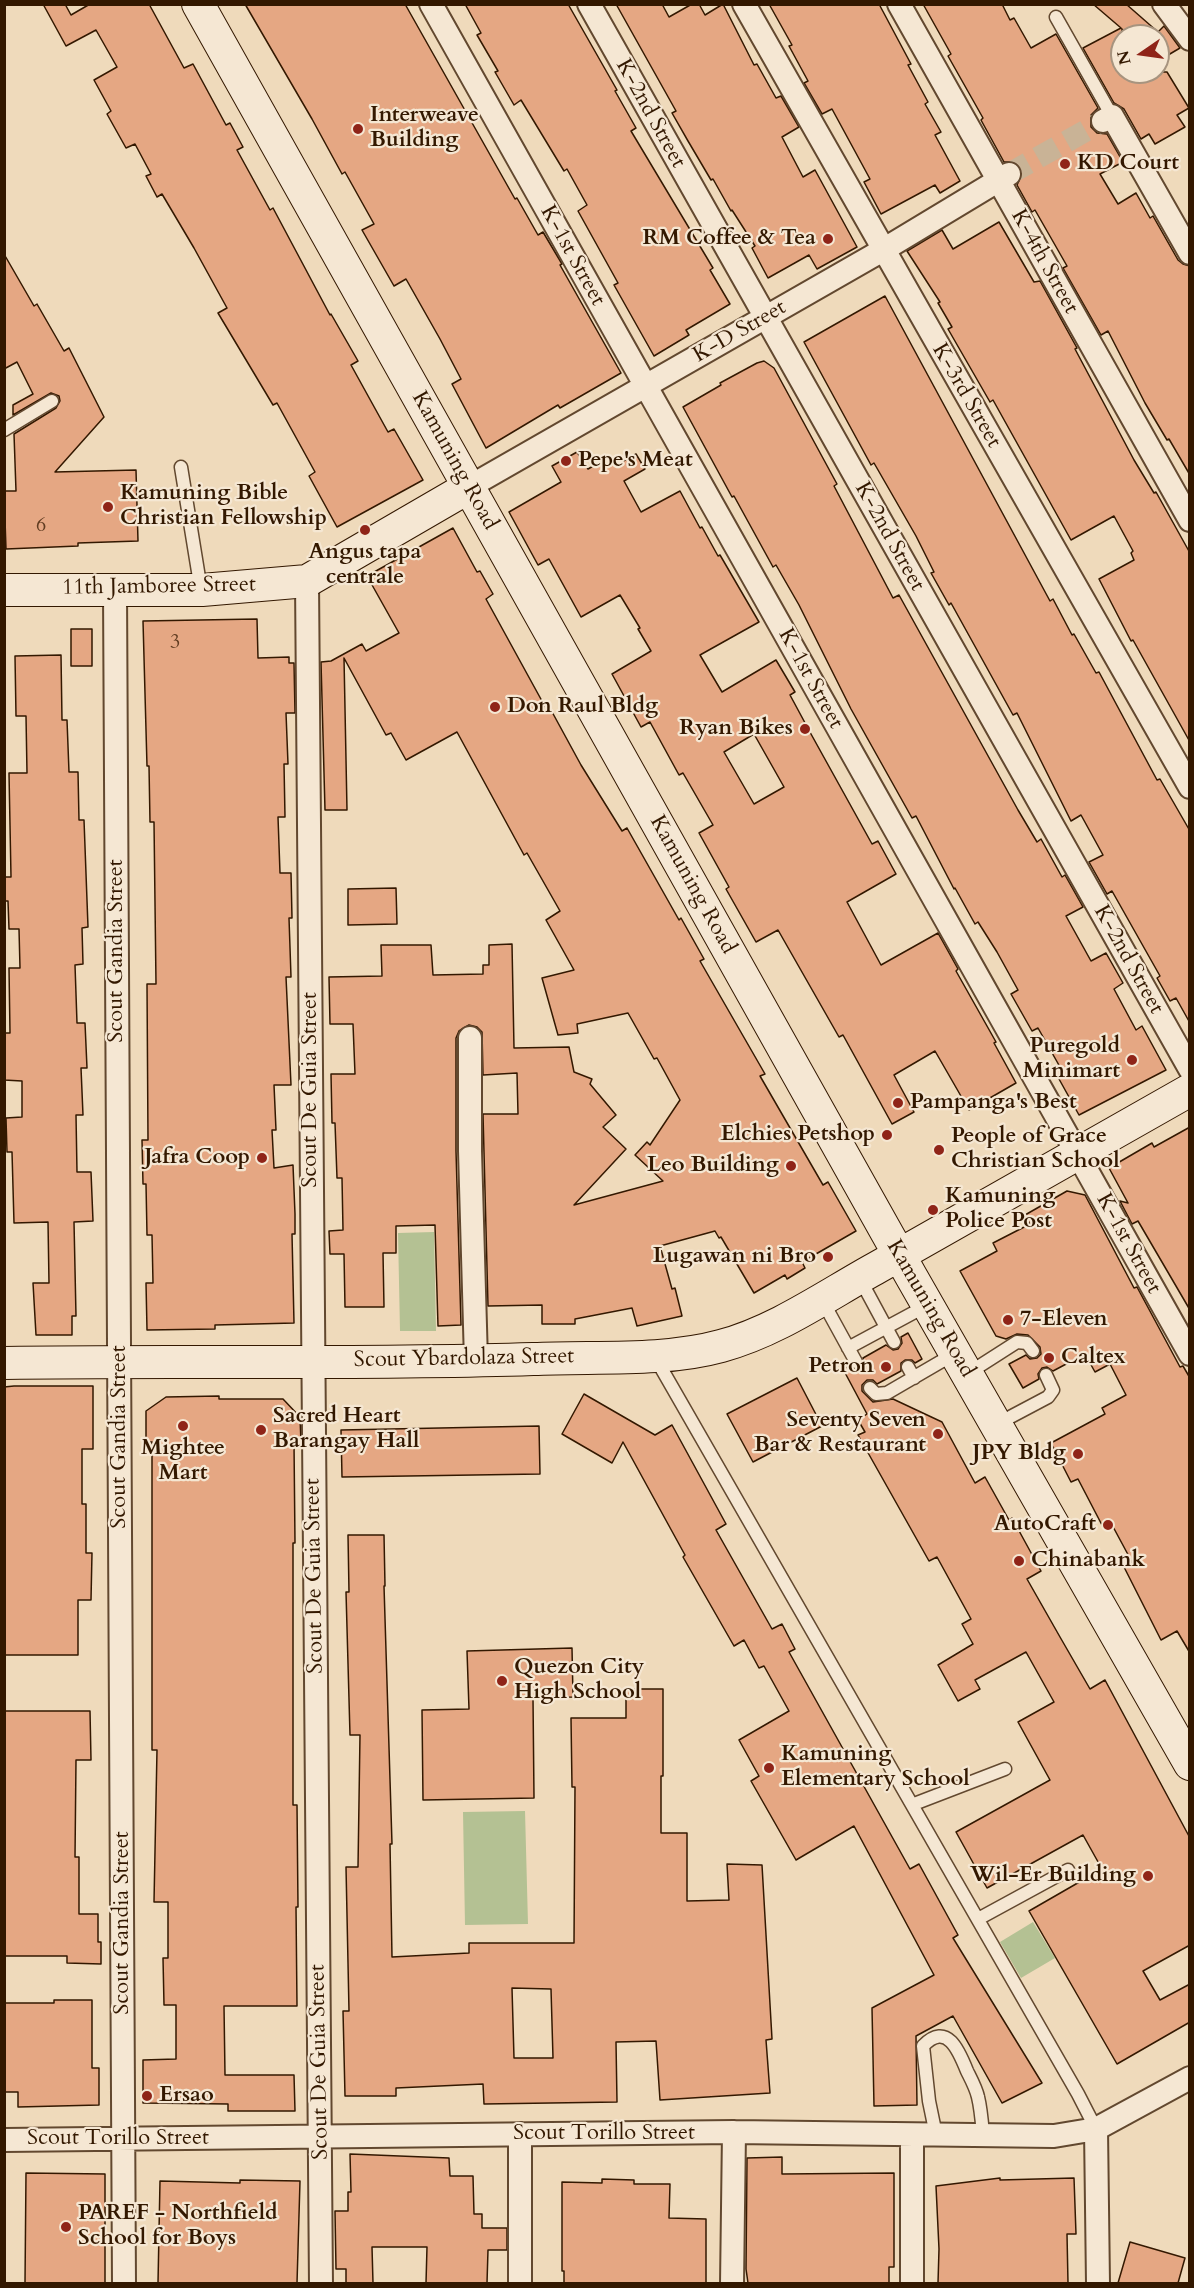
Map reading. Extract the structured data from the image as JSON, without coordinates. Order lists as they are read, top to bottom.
{
  "streets": {
    "main road": ["Kamuning Road", "11th Jamboree Street", "Scout Ybardolaza Street"],
    "street": [
      "K-2nd Street",
      "K-1st Street",
      "K-4th Street",
      "K-D Street",
      "K-3rd Street",
      "Scout Gandia Street",
      "Scout De Guia Street",
      "Scout Torillo Street"
    ]
  },
  "crossings": [
    ["K-2nd Street", "K-D Street"],
    ["K-1st Street", "K-D Street"],
    ["K-1st Street", "Scout Ybardolaza Street"],
    ["K-4th Street", "K-D Street"],
    ["K-D Street", "K-3rd Street"],
    ["K-D Street", "Kamuning Road"],
    ["K-D Street", "11th Jamboree Street"],
    ["Kamuning Road", "11th Jamboree Street"],
    ["Kamuning Road", "Scout Ybardolaza Street"],
    ["11th Jamboree Street", "Scout Gandia Street"],
    ["11th Jamboree Street", "Scout De Guia Street"],
    ["Scout Gandia Street", "Scout Ybardolaza Street"],
    ["Scout Gandia Street", "Scout Torillo Street"],
    ["Scout De Guia Street", "Scout Ybardolaza Street"],
    ["Scout De Guia Street", "Scout Torillo Street"]
  ],
  "places": [
    "Interweave Building",
    "KD Court",
    "RM Coffee & Tea",
    "Pepe's Meat",
    "Kamuning Bible Christian Fellowship",
    "Angus tapa centrale",
    "Don Raul Bldg",
    "Ryan Bikes",
    "Puregold Minimart",
    "Pampanga's Best",
    "Elchies Petshop",
    "People of Grace Christian School",
    "Jafra Coop",
    "Leo Building",
    "Kamuning Police Post",
    "Lugawan ni Bro",
    "7-Eleven",
    "Caltex",
    "Petron",
    "Mightee Mart",
    "Sacred Heart Barangay Hall",
    "Seventy Seven Bar & Restaurant",
    "JPY Bldg",
    "AutoCraft",
    "Chinabank",
    "Quezon City High School",
    "Kamuning Elementary School",
    "Wil-Er Building",
    "Ersao",
    "PAREF - Northfield School for Boys"
  ],
  "house_numbers": ["6", "3"],
  "north": "left"
}
